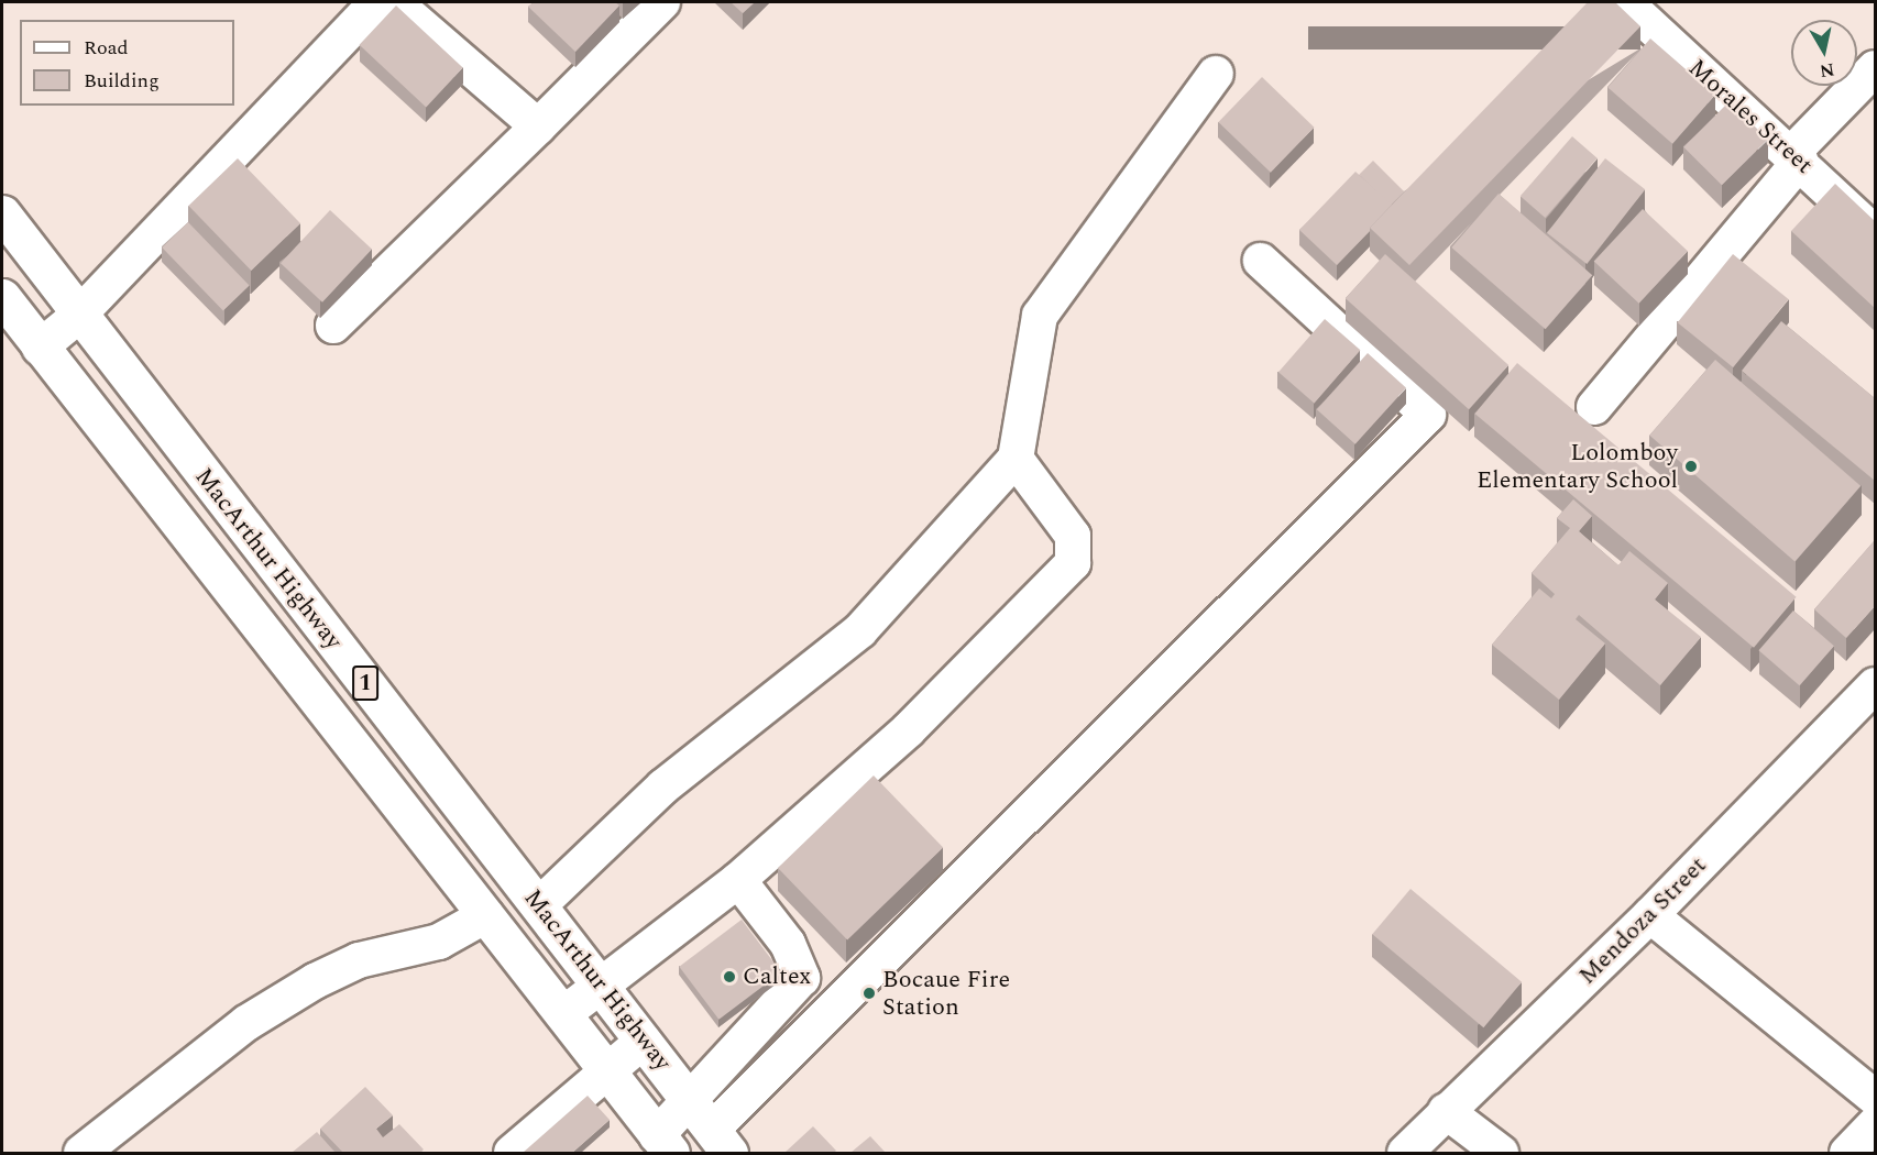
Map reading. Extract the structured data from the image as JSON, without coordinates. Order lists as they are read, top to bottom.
{
  "streets": {
    "highway": ["MacArthur Highway", "1"],
    "street": ["Morales Street", "Mendoza Street"]
  },
  "places": ["Lolomboy Elementary School", "Caltex", "Bocaue Fire Station"],
  "legend": ["Road", "Building"],
  "north": "bottom"
}
